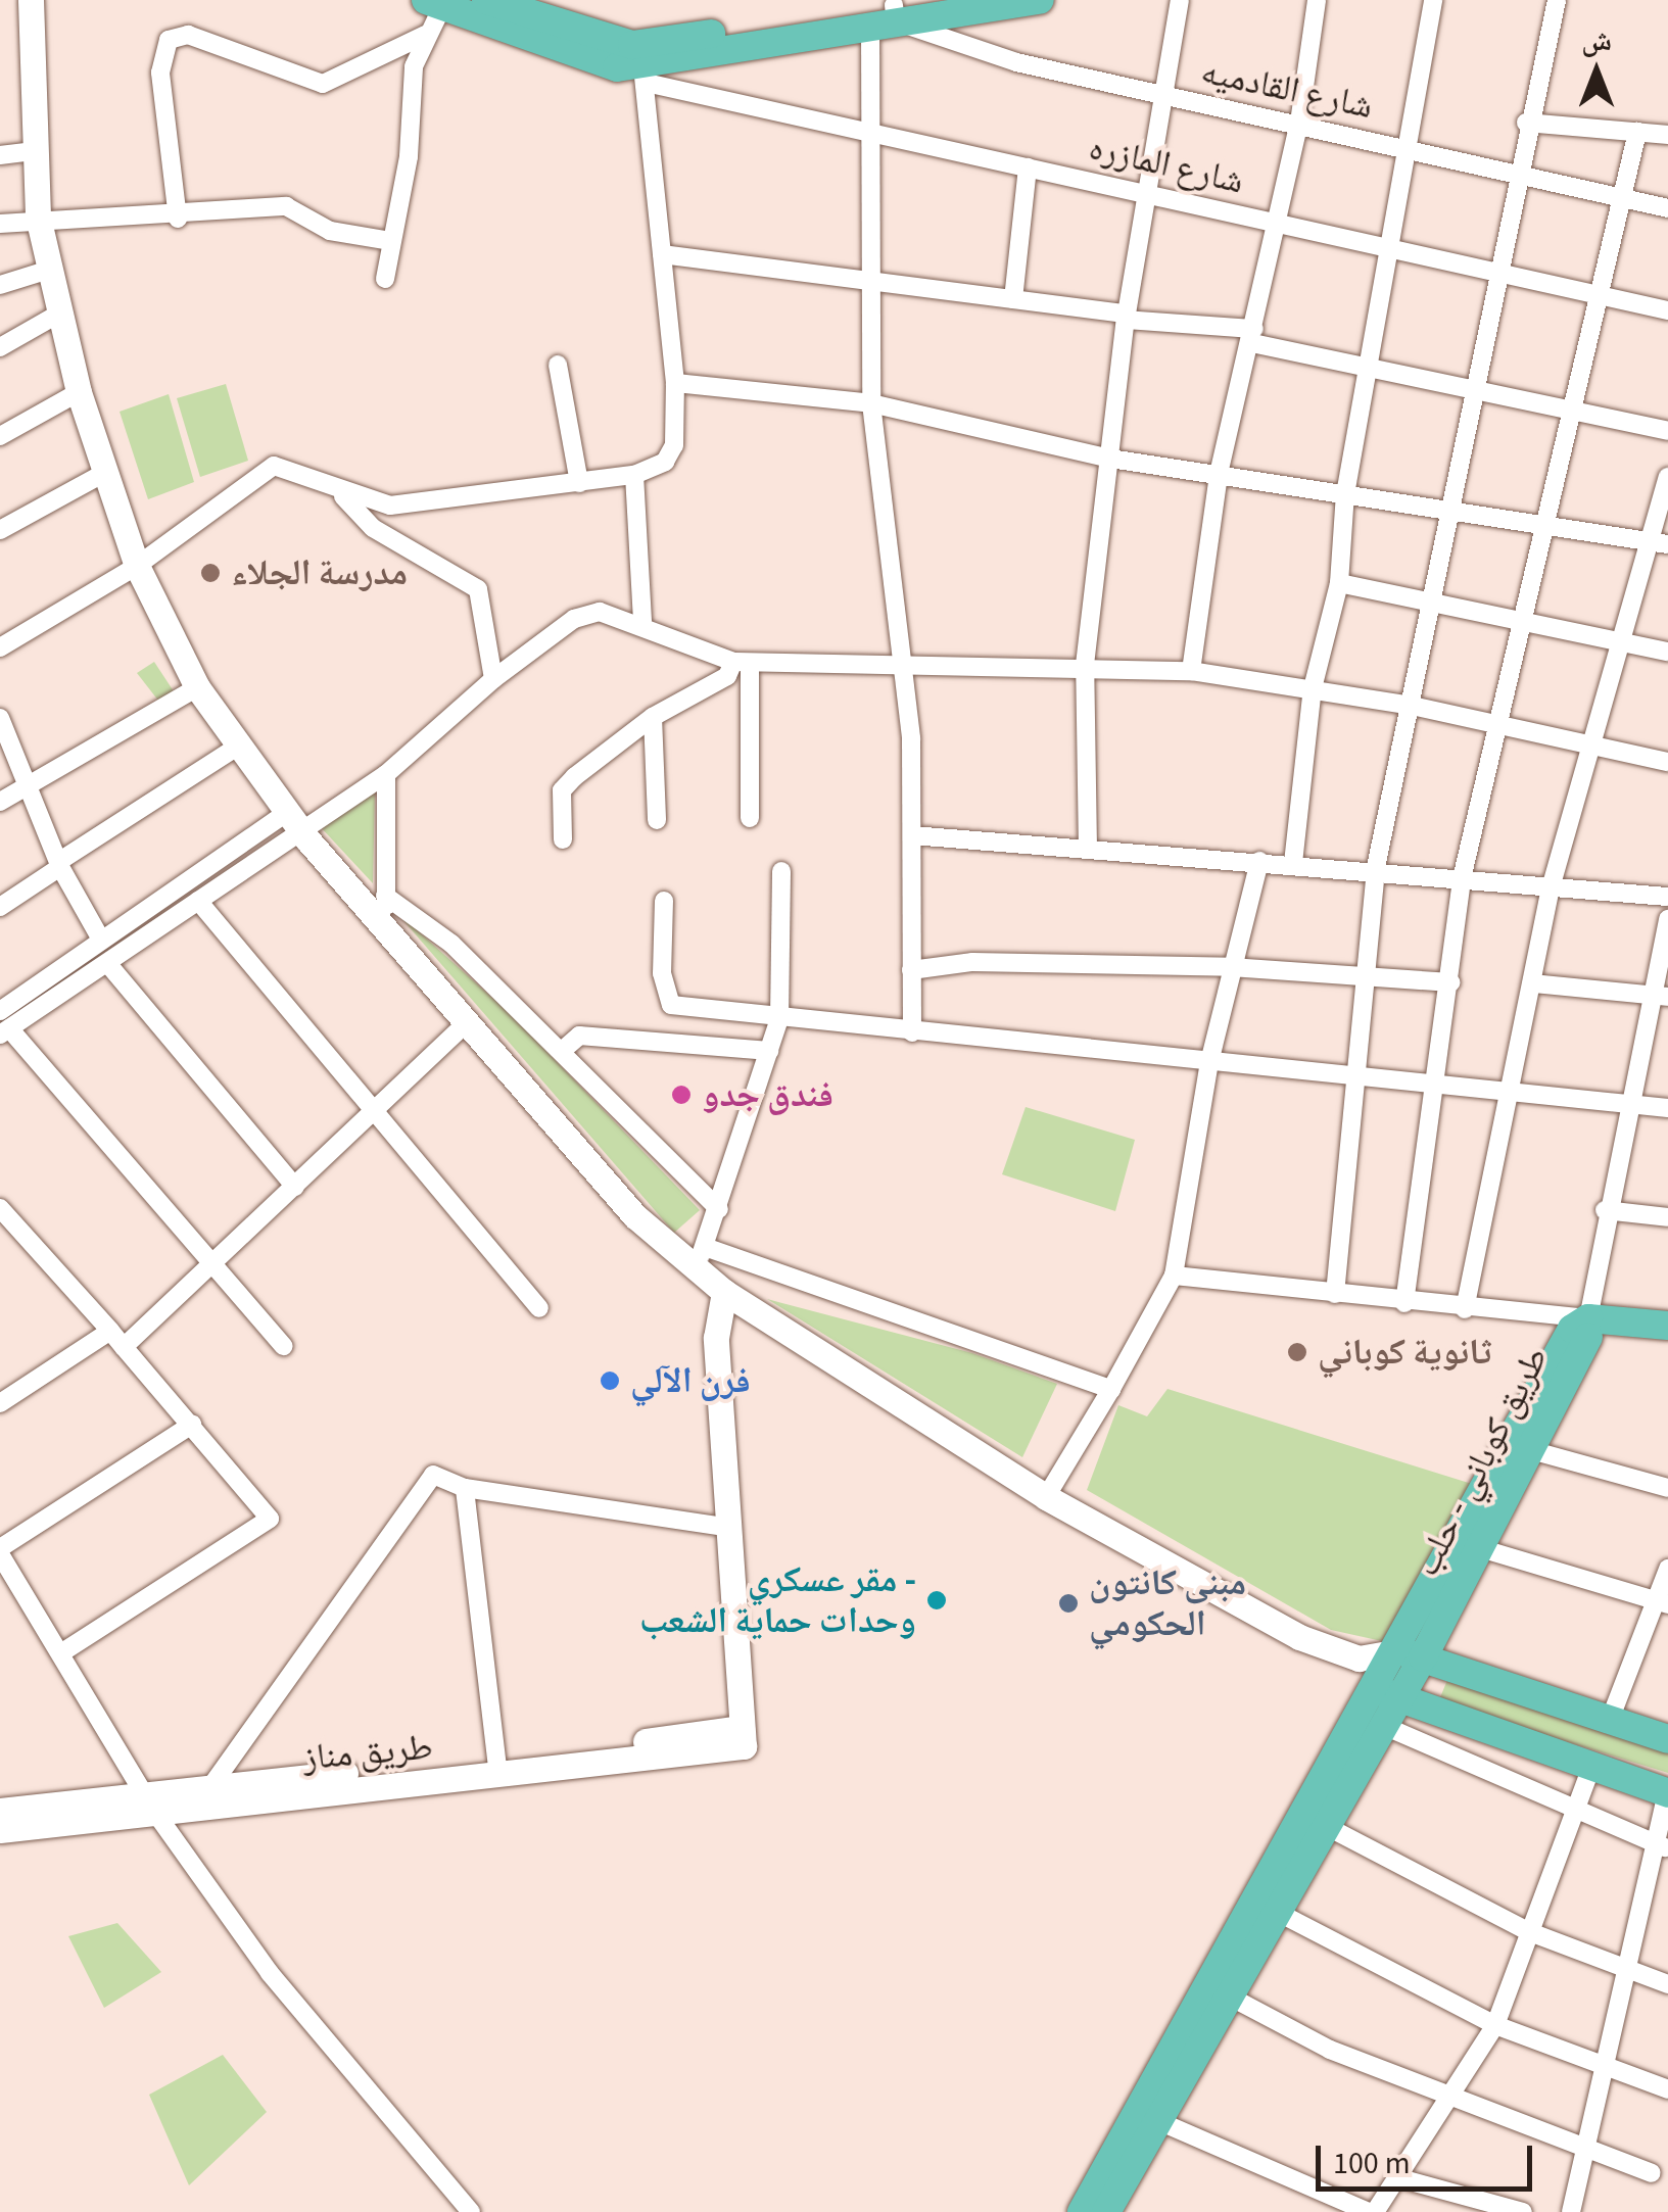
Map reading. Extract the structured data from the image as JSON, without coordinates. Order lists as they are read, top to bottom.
{
  "streets": {
    "main road": ["طريق كوباني - حلب", "طريق مناز"],
    "street": ["شارع القادميه", "شارع المازره"]
  },
  "places": [
    "مدرسة الجلاء",
    "فندق جدو",
    "ثانوية كوباني",
    "فرن الآلي",
    "مقر عسكري - وحدات حماية الشعب",
    "مبنى كانتون الحكومي"
  ],
  "scale_bar": "100 m",
  "north": "top"
}
